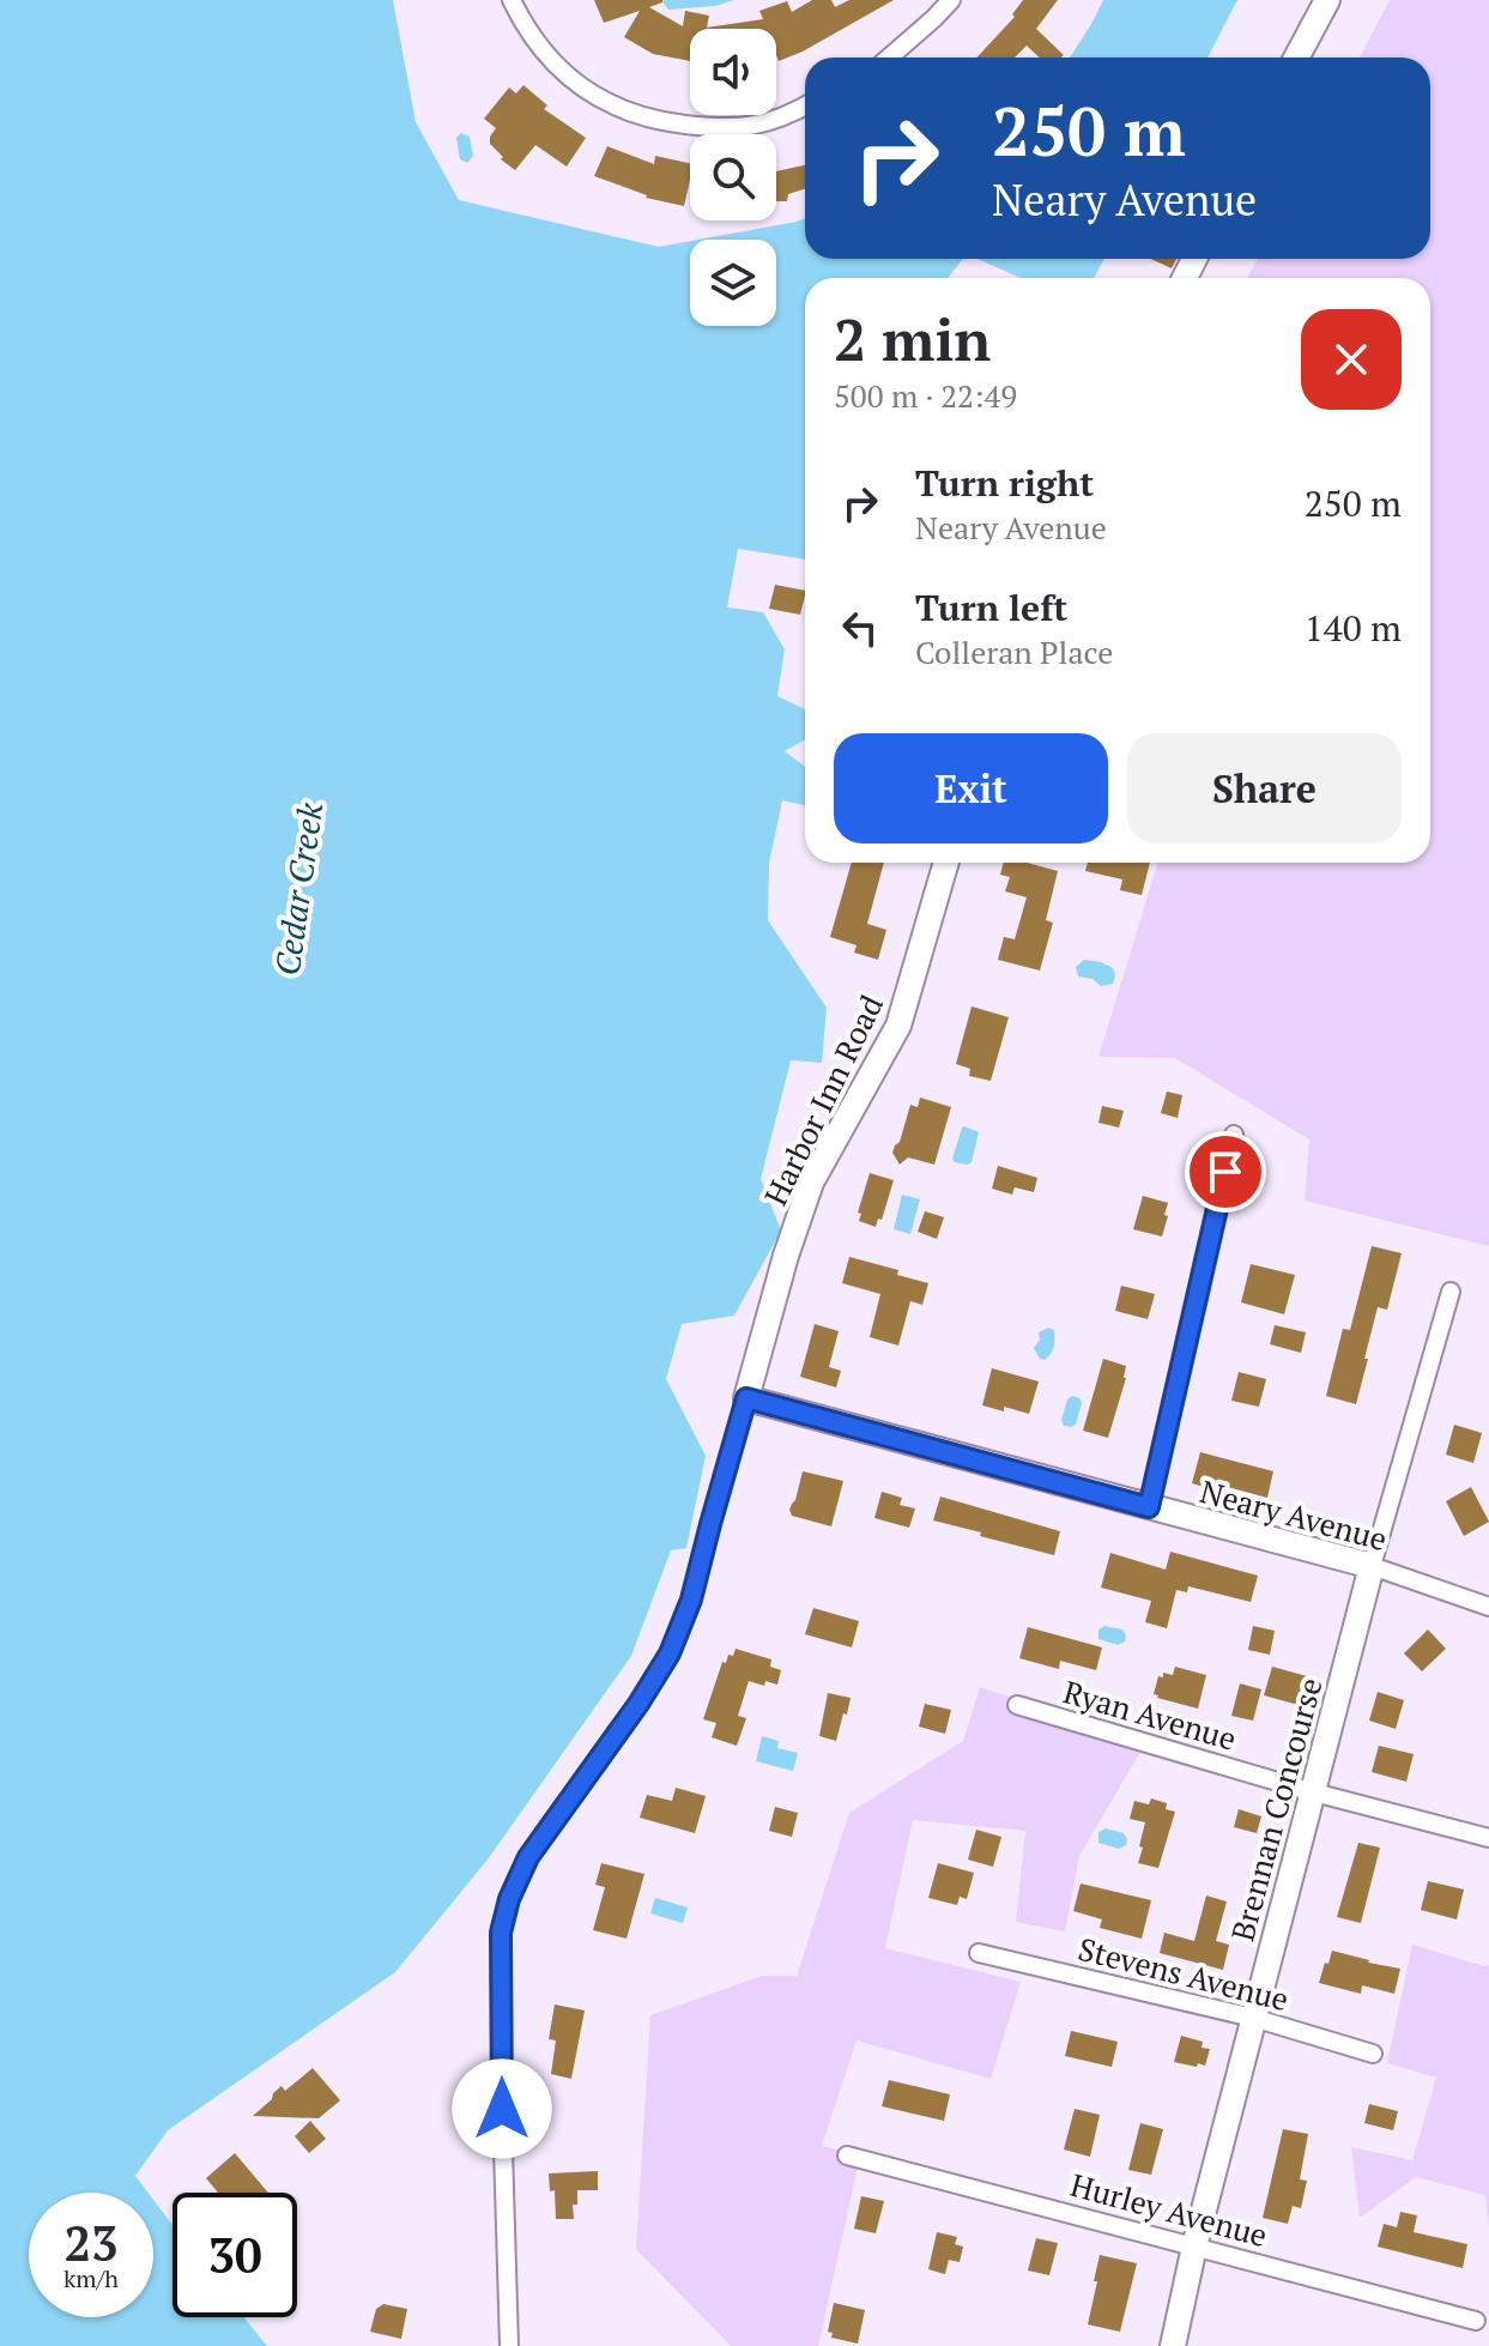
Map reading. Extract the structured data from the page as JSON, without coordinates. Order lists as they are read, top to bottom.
{
  "streets": {
    "main road": ["Harbor Inn Road", "Neary Avenue", "Brennan Concourse"],
    "street": ["Ryan Avenue", "Stevens Avenue", "Hurley Avenue"]
  },
  "crossings": [
    ["Harbor Inn Road", "Neary Avenue"],
    ["Neary Avenue", "Brennan Concourse"],
    ["Ryan Avenue", "Brennan Concourse"],
    ["Brennan Concourse", "Stevens Avenue"],
    ["Brennan Concourse", "Hurley Avenue"]
  ],
  "water": ["Cedar Creek"],
  "page": {
    "turn": ["250 m", "Neary Avenue"],
    "heading": ["2 min", "500 m · 22:49"],
    "list": [
      {
        "name": "Turn right",
        "note": "Neary Avenue",
        "value": "250 m"
      },
      {
        "name": "Turn left",
        "note": "Colleran Place",
        "value": "140 m"
      }
    ],
    "buttons": ["Exit", "Share"],
    "speed": "23 km/h",
    "limit": "30"
  }
}
